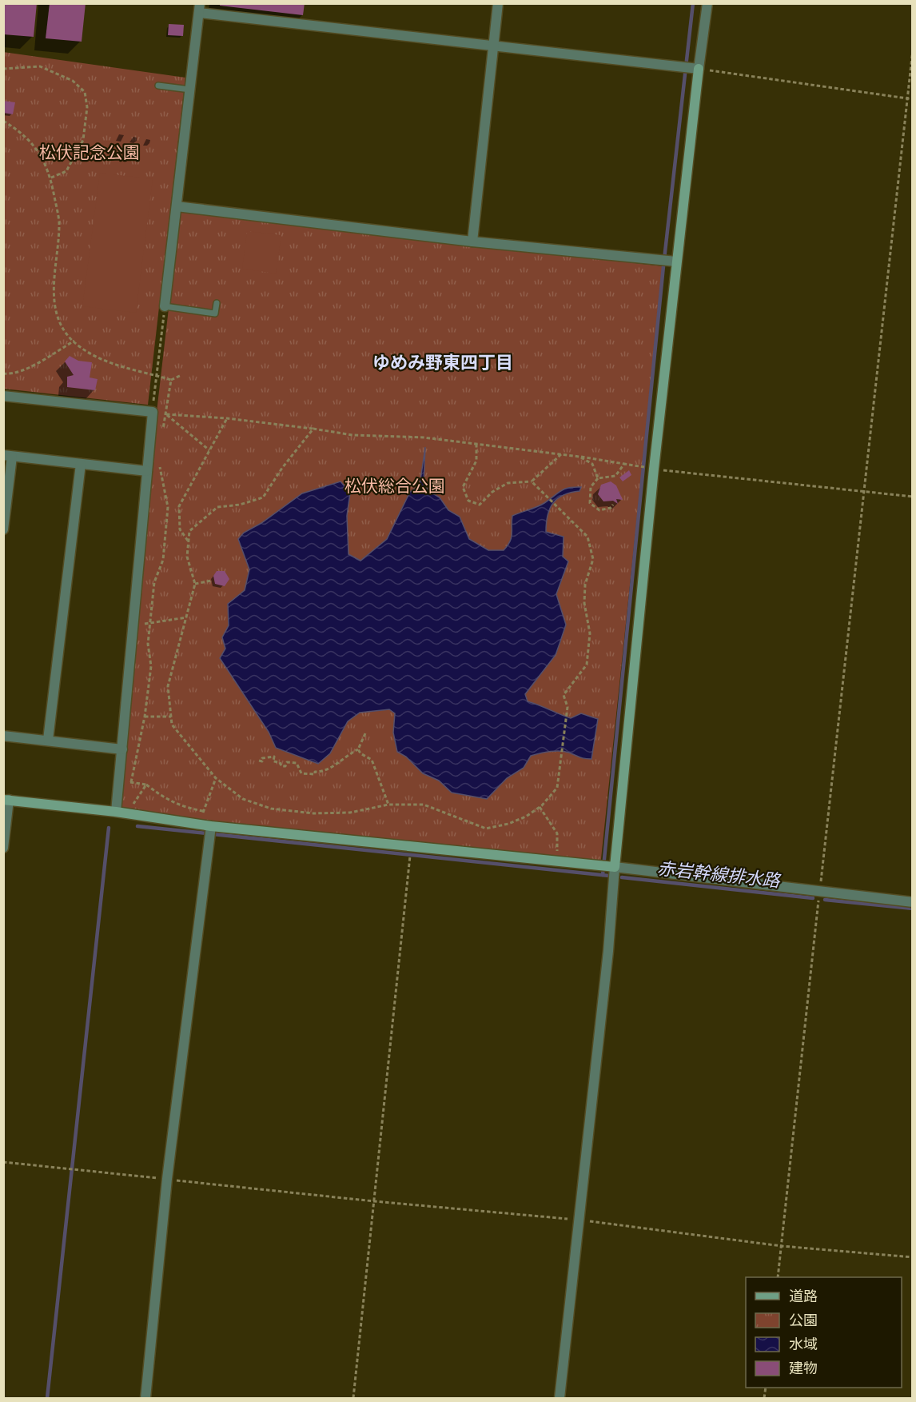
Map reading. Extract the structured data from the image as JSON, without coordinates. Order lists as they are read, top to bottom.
{
  "districts": ["ゆめみ野東四丁目"],
  "water": ["赤岩幹線排水路"],
  "parks": ["松伏記念公園", "松伏総合公園"],
  "legend": [
    "道路",
    "公園",
    "水域",
    "建物"
  ]
}
